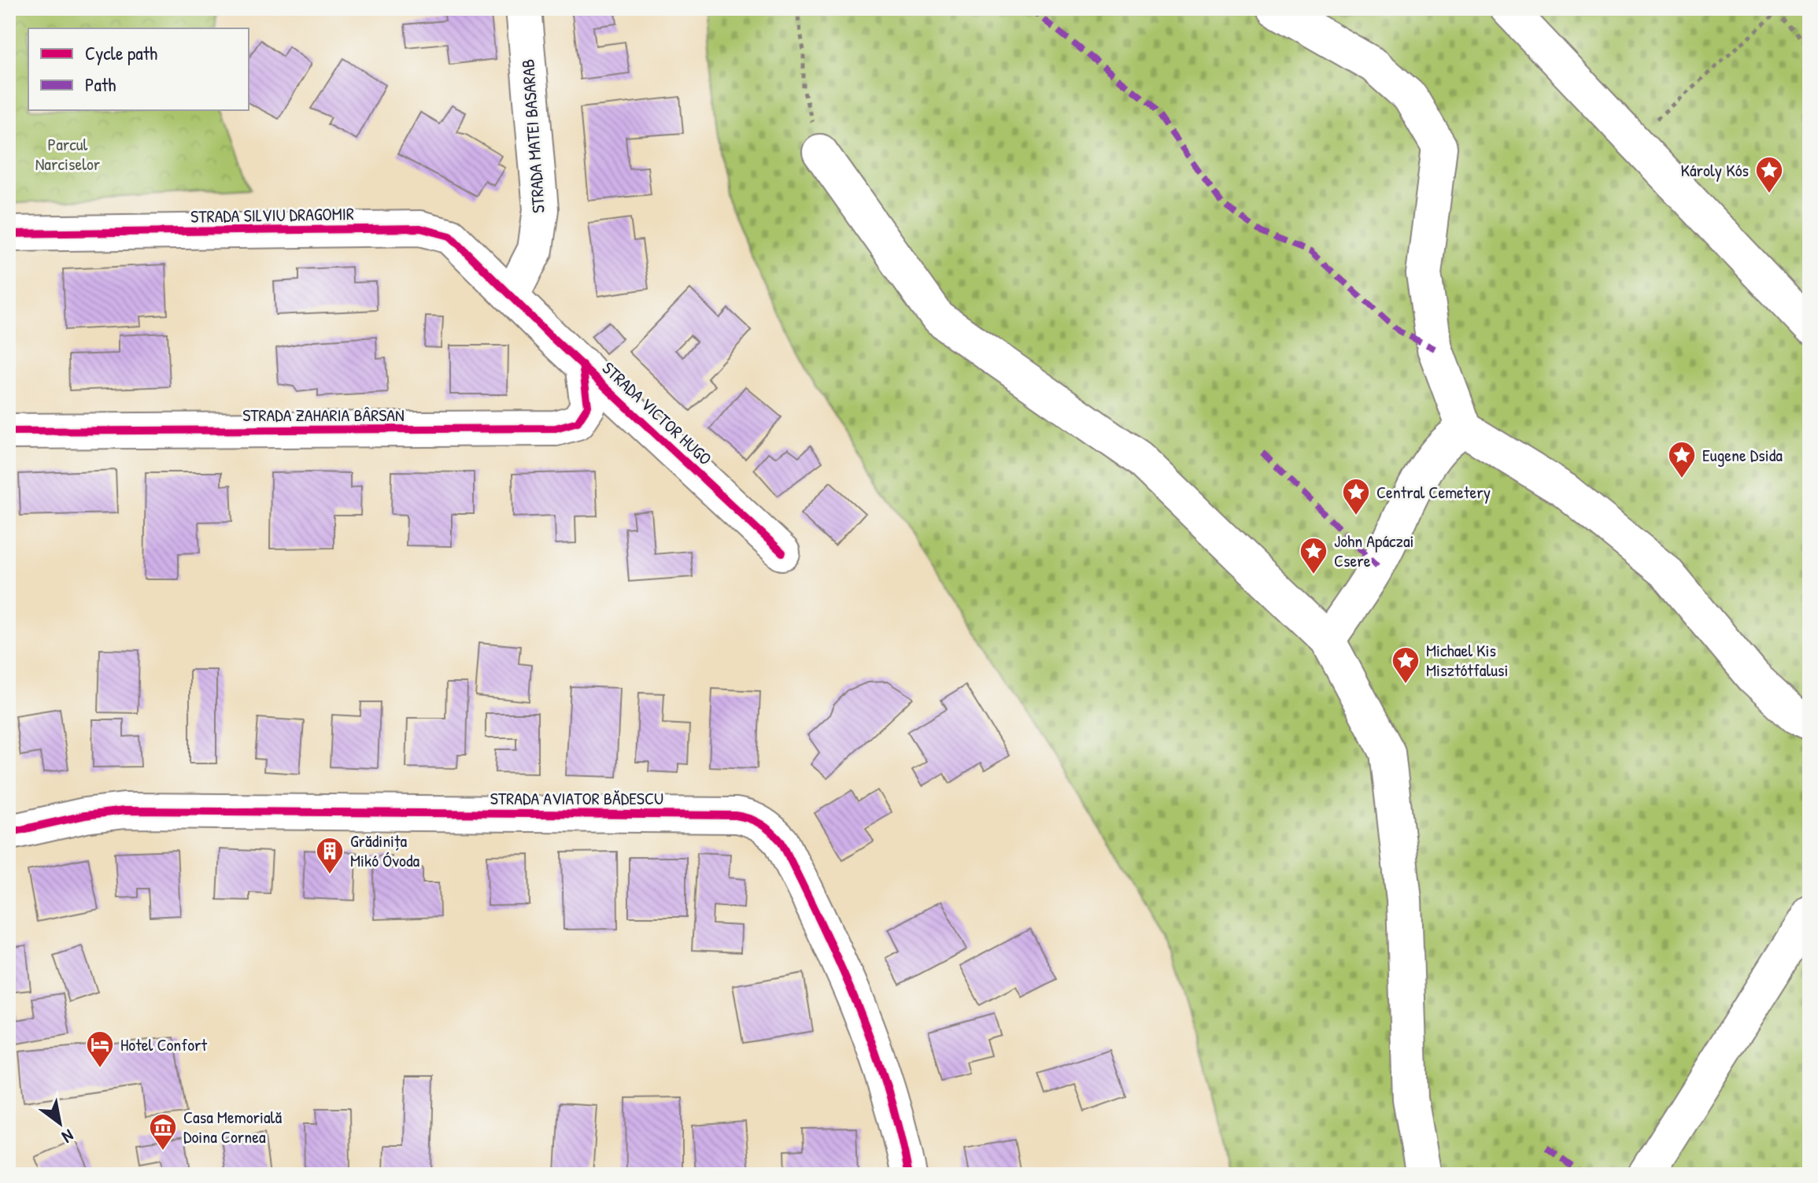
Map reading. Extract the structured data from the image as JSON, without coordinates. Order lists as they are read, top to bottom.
{
  "streets": {
    "street": [
      "STRADA MATEI BASARAB",
      "STRADA SILVIU DRAGOMIR",
      "STRADA VICTOR HUGO",
      "STRADA ZAHARIA BÂRSAN",
      "STRADA AVIATOR BĂDESCU"
    ]
  },
  "crossings": [
    ["STRADA MATEI BASARAB", "STRADA SILVIU DRAGOMIR"],
    ["STRADA MATEI BASARAB", "STRADA VICTOR HUGO"],
    ["STRADA SILVIU DRAGOMIR", "STRADA VICTOR HUGO"],
    ["STRADA VICTOR HUGO", "STRADA ZAHARIA BÂRSAN"]
  ],
  "parks": ["Parcul Narciselor"],
  "places": {
    "place": [
      "Károly Kós",
      "Eugene Dsida",
      "Central Cemetery",
      "John Apáczai Csere",
      "Michael Kis Misztótfalusi"
    ],
    "building": ["Grădinița Mikó Óvoda"],
    "hotel": ["Hotel Confort"],
    "museum": ["Casa Memorială Doina Cornea"]
  },
  "legend": ["Cycle path", "Path"],
  "north": "bottom right"
}
